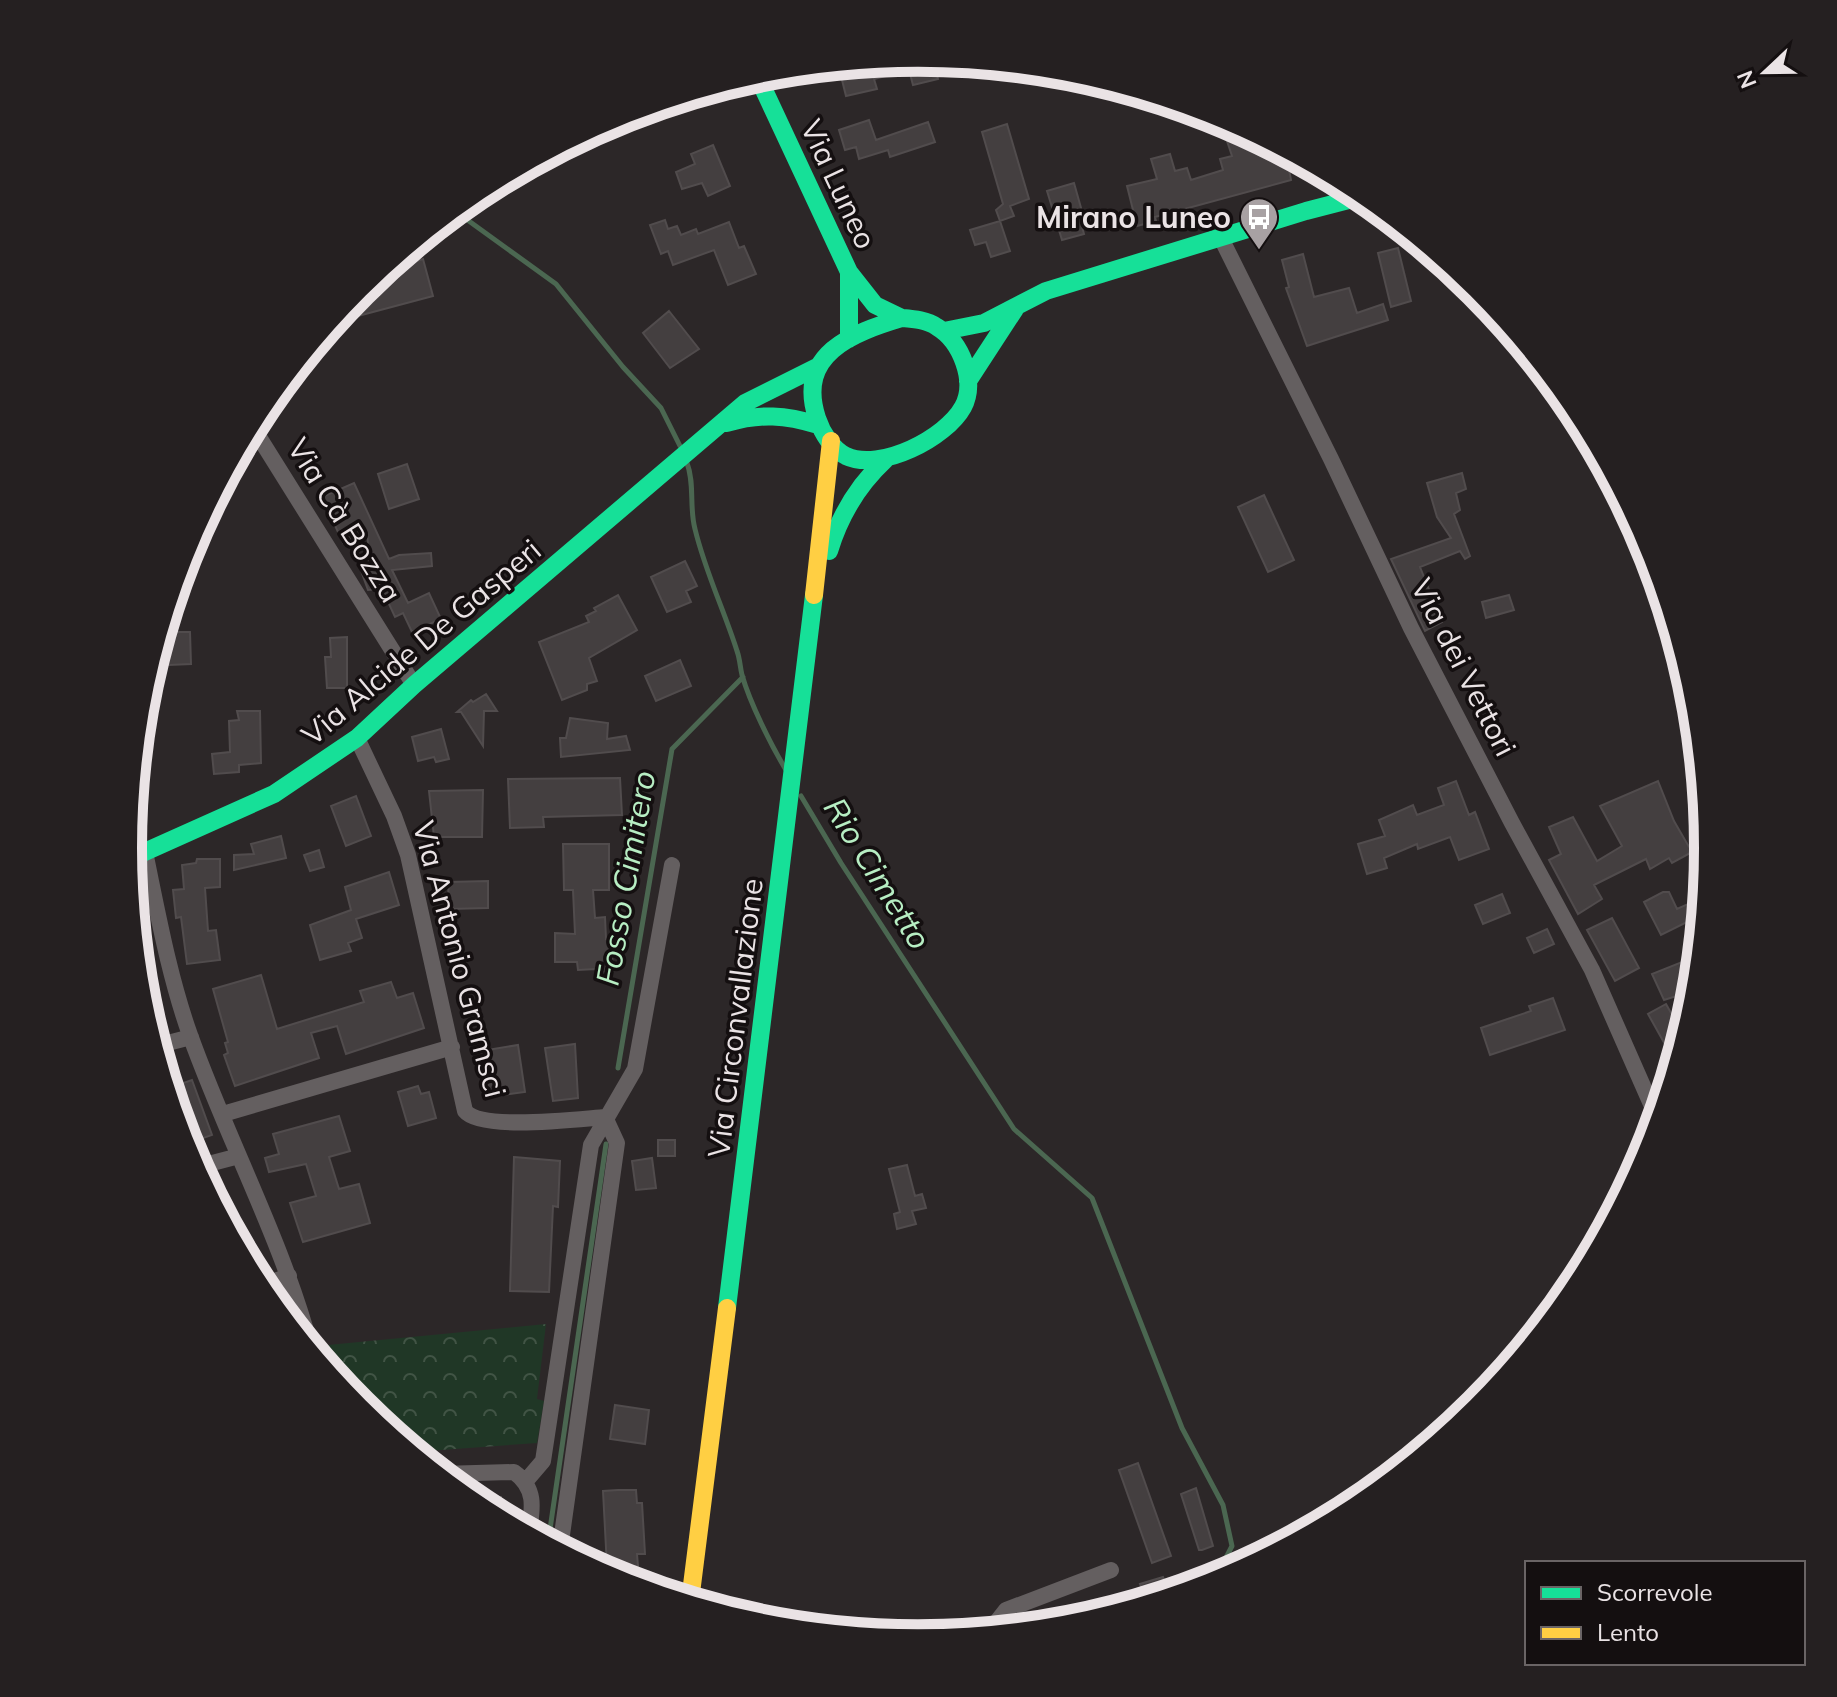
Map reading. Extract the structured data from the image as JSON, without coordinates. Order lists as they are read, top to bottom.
{
  "streets": {
    "main road": ["Via Luneo", "Via Alcide De Gasperi", "Via Circonvallazione"],
    "street": ["Via Cà Bozza", "Via dei Vettori", "Via Antonio Gramsci"]
  },
  "crossings": [
    ["Via Cà Bozza", "Via Alcide De Gasperi"],
    ["Via Alcide De Gasperi", "Via Antonio Gramsci"],
    ["Via Alcide De Gasperi", "Via Circonvallazione"]
  ],
  "water": ["Rio Cimetto", "Fosso Cimitero"],
  "places": {
    "bus stop": ["Mirano Luneo"]
  },
  "legend": ["Scorrevole", "Lento"],
  "north": "left"
}
